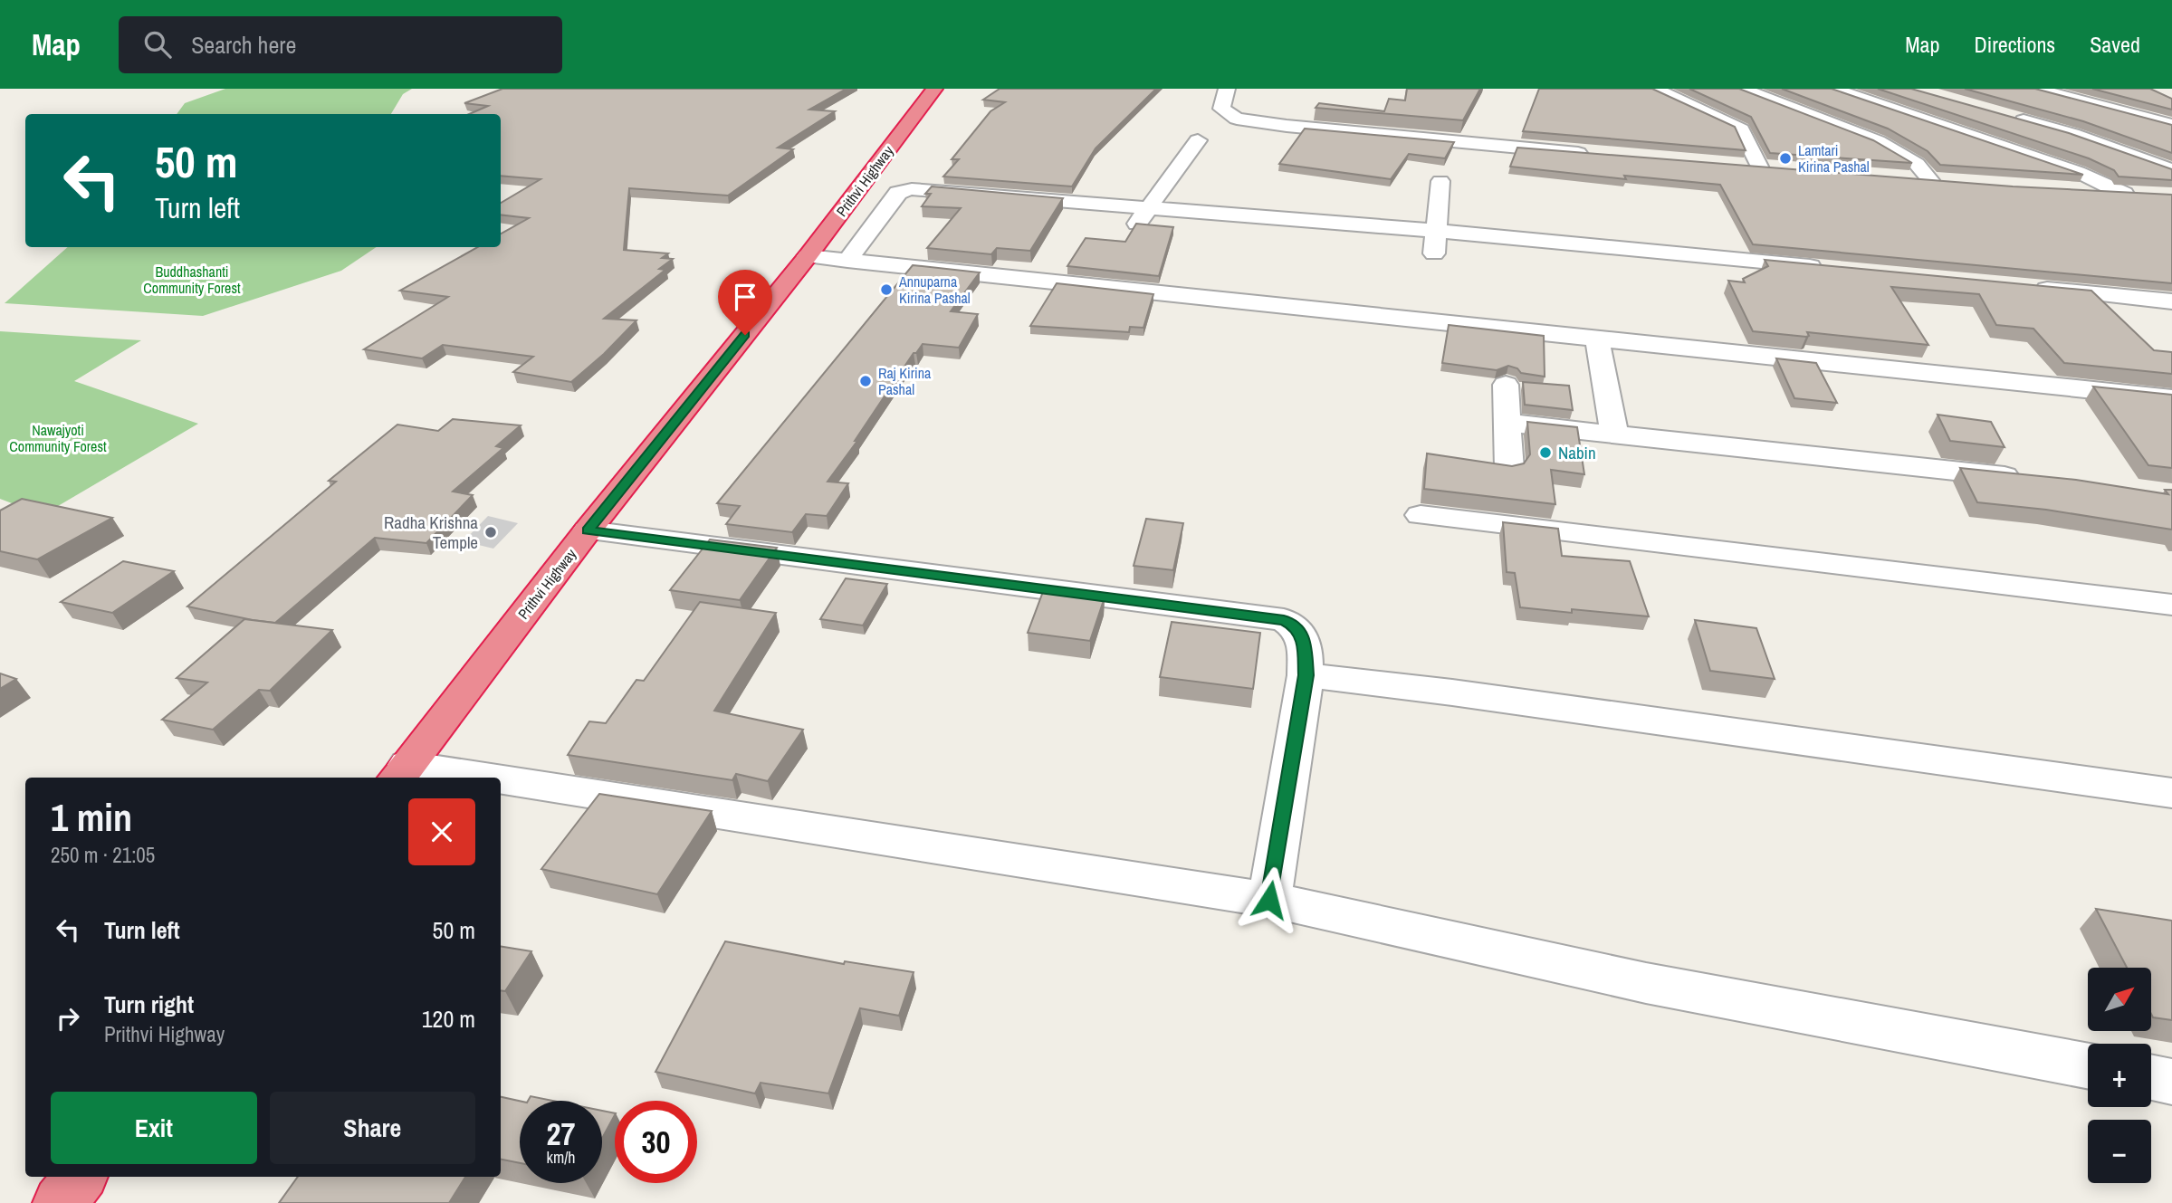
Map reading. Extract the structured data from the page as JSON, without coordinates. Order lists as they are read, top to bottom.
{
  "streets": {
    "highway": ["Prithvi Highway"]
  },
  "parks": ["Buddhashanti Community Forest", "Nawajyoti Community Forest"],
  "places": [
    "Lamtari Kirina Pashal",
    "Annuparna Kirina Pashal",
    "Raj Kirina Pashal",
    "Nabin",
    "Radha Krishna Temple"
  ],
  "north": "top right",
  "page": {
    "header": "Map",
    "search": "Search here",
    "nav": ["Map", "Directions", "Saved"],
    "turn": ["50 m", "Turn left"],
    "heading": ["1 min", "250 m · 21:05"],
    "list": [
      {
        "name": "Turn left",
        "value": "50 m"
      },
      {
        "name": "Turn right",
        "note": "Prithvi Highway",
        "value": "120 m"
      }
    ],
    "map_buttons": ["+", "−"],
    "buttons": ["Exit", "Share"],
    "speed": "27 km/h",
    "limit": "30"
  }
}
